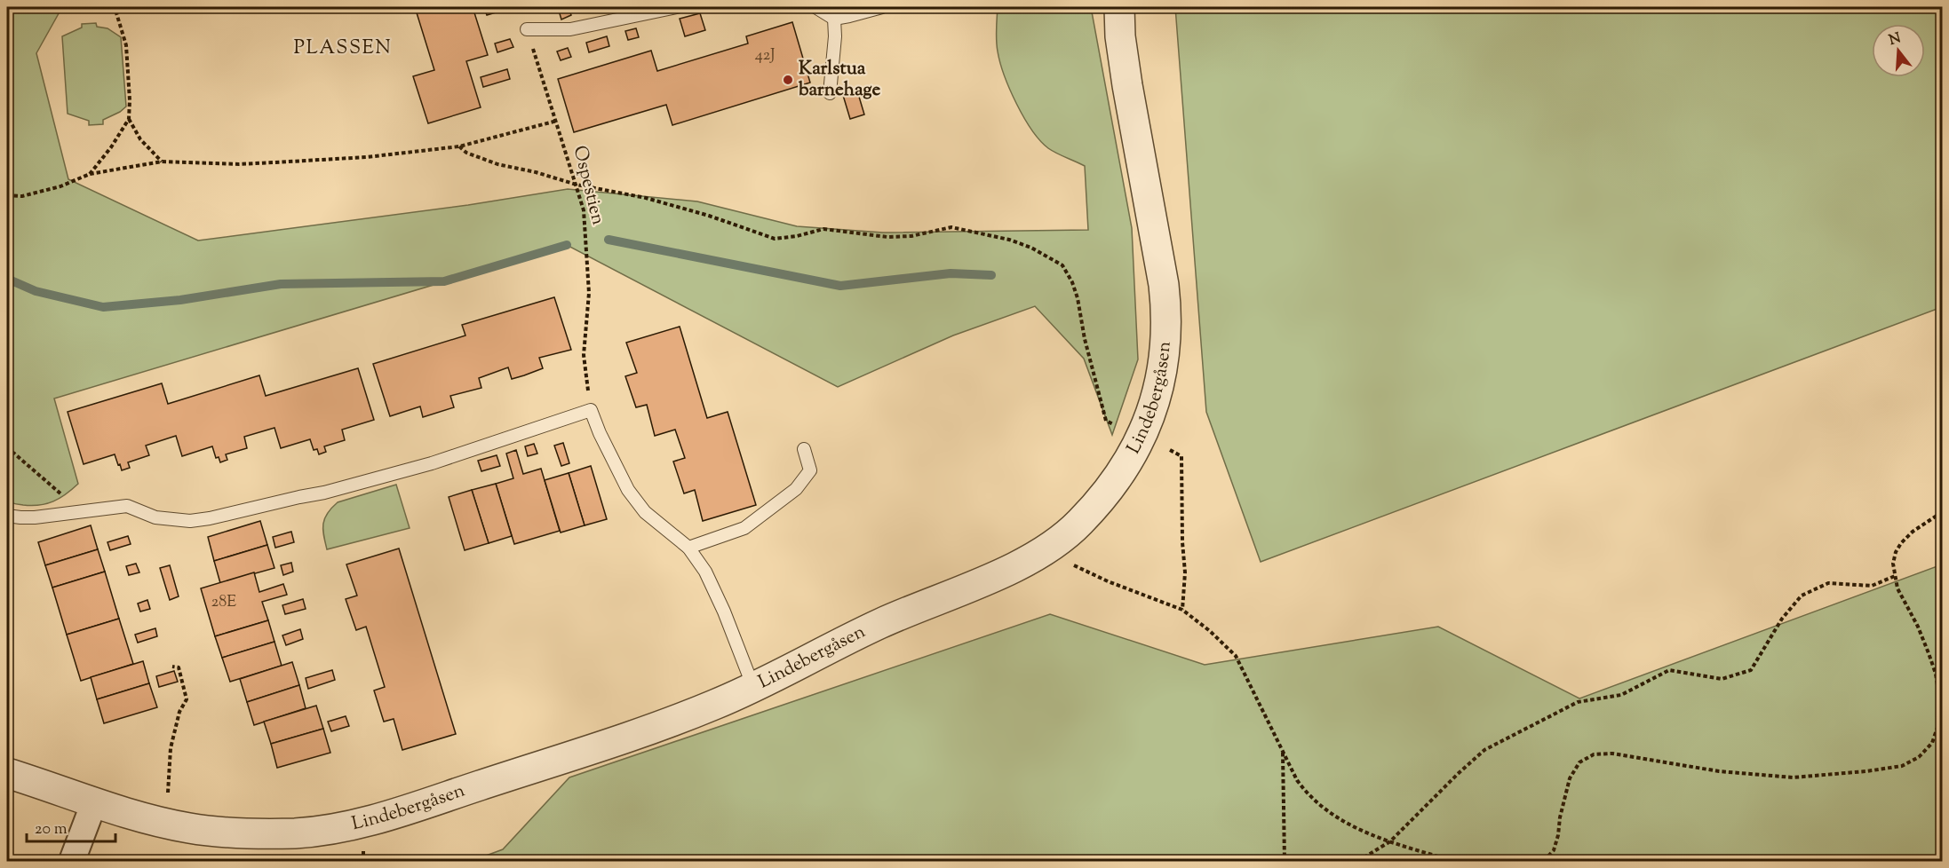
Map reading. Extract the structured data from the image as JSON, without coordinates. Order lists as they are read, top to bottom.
{
  "streets": {
    "street": ["Lindebergåsen"],
    "path": ["Ospestien"]
  },
  "districts": ["PLASSEN"],
  "places": ["Karlstua barnehage"],
  "house_numbers": ["42J", "28E"],
  "scale_bar": "20 m",
  "north": "top"
}
